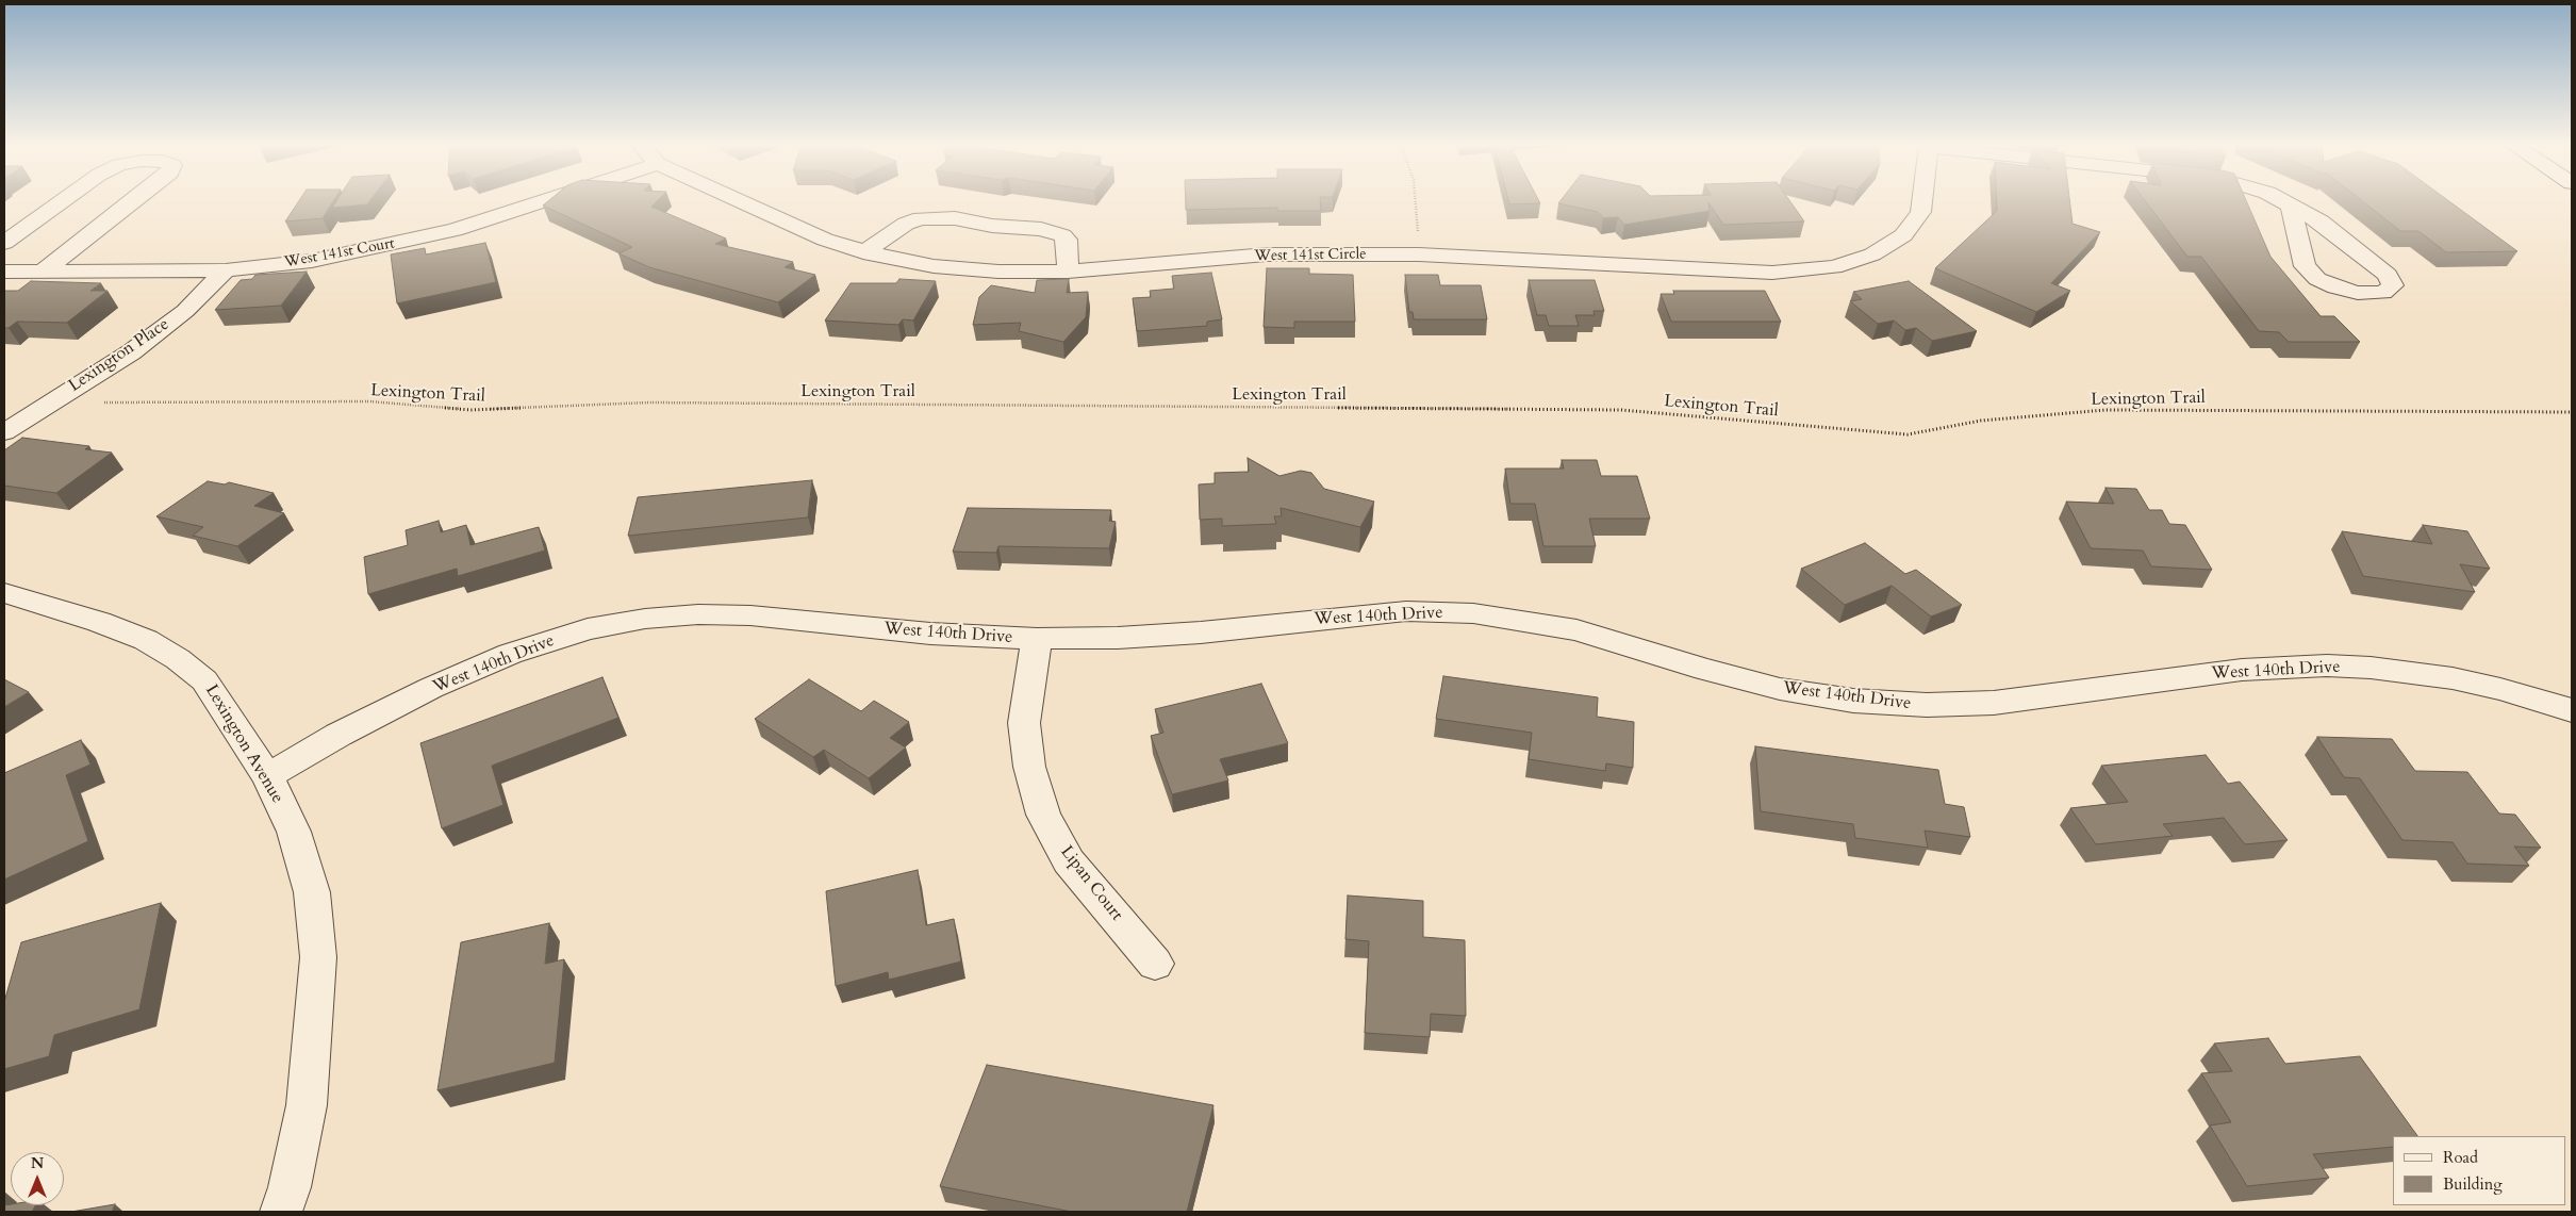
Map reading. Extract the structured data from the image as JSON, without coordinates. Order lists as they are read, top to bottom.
{
  "streets": {
    "street": [
      "West 141st Court",
      "West 141st Circle",
      "Lexington Place",
      "West 140th Drive",
      "Lexington Avenue",
      "Lipan Court"
    ],
    "path": ["Lexington Trail"]
  },
  "crossings": [
    ["West 141st Court", "Lexington Place"],
    ["West 140th Drive", "Lexington Avenue"],
    ["West 140th Drive", "Lipan Court"]
  ],
  "legend": ["Road", "Building"],
  "north": "top"
}
